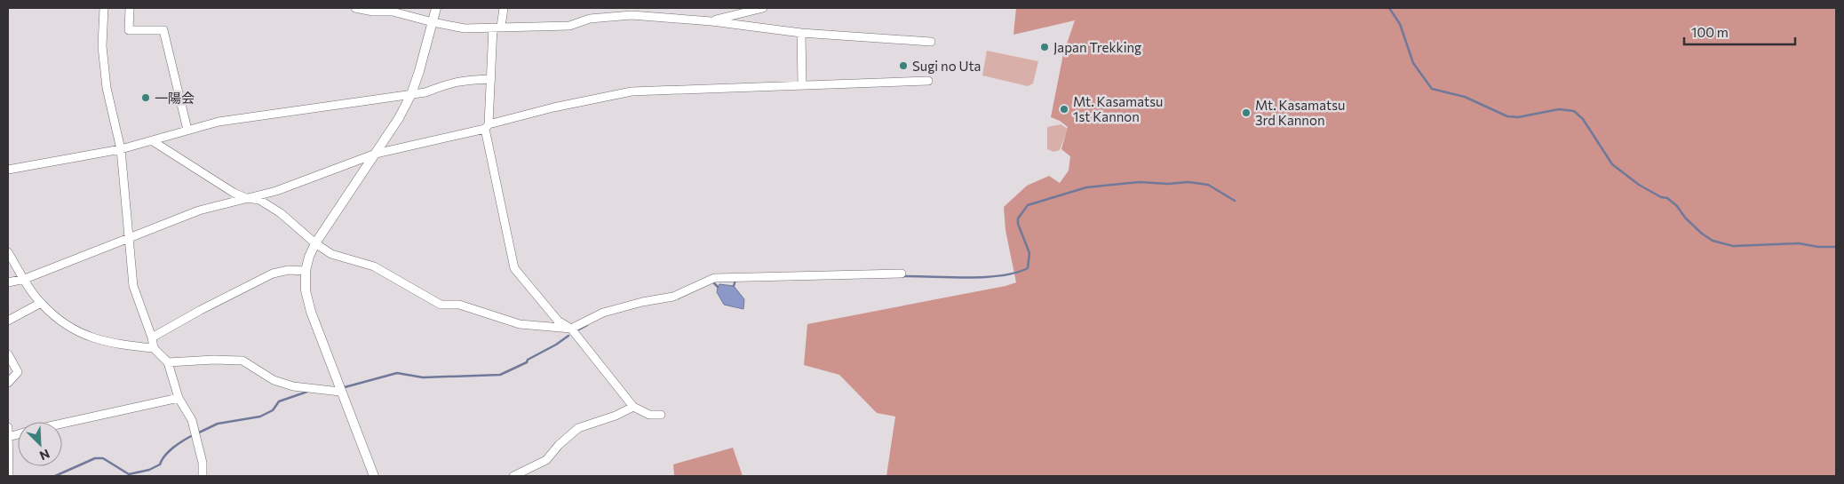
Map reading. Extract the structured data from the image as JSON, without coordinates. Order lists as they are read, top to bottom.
{
  "places": [
    "Japan Trekking",
    "Sugi no Uta",
    "一陽会",
    "Mt. Kasamatsu 1st Kannon",
    "Mt. Kasamatsu 3rd Kannon"
  ],
  "scale_bar": "100 m",
  "north": "bottom right"
}
